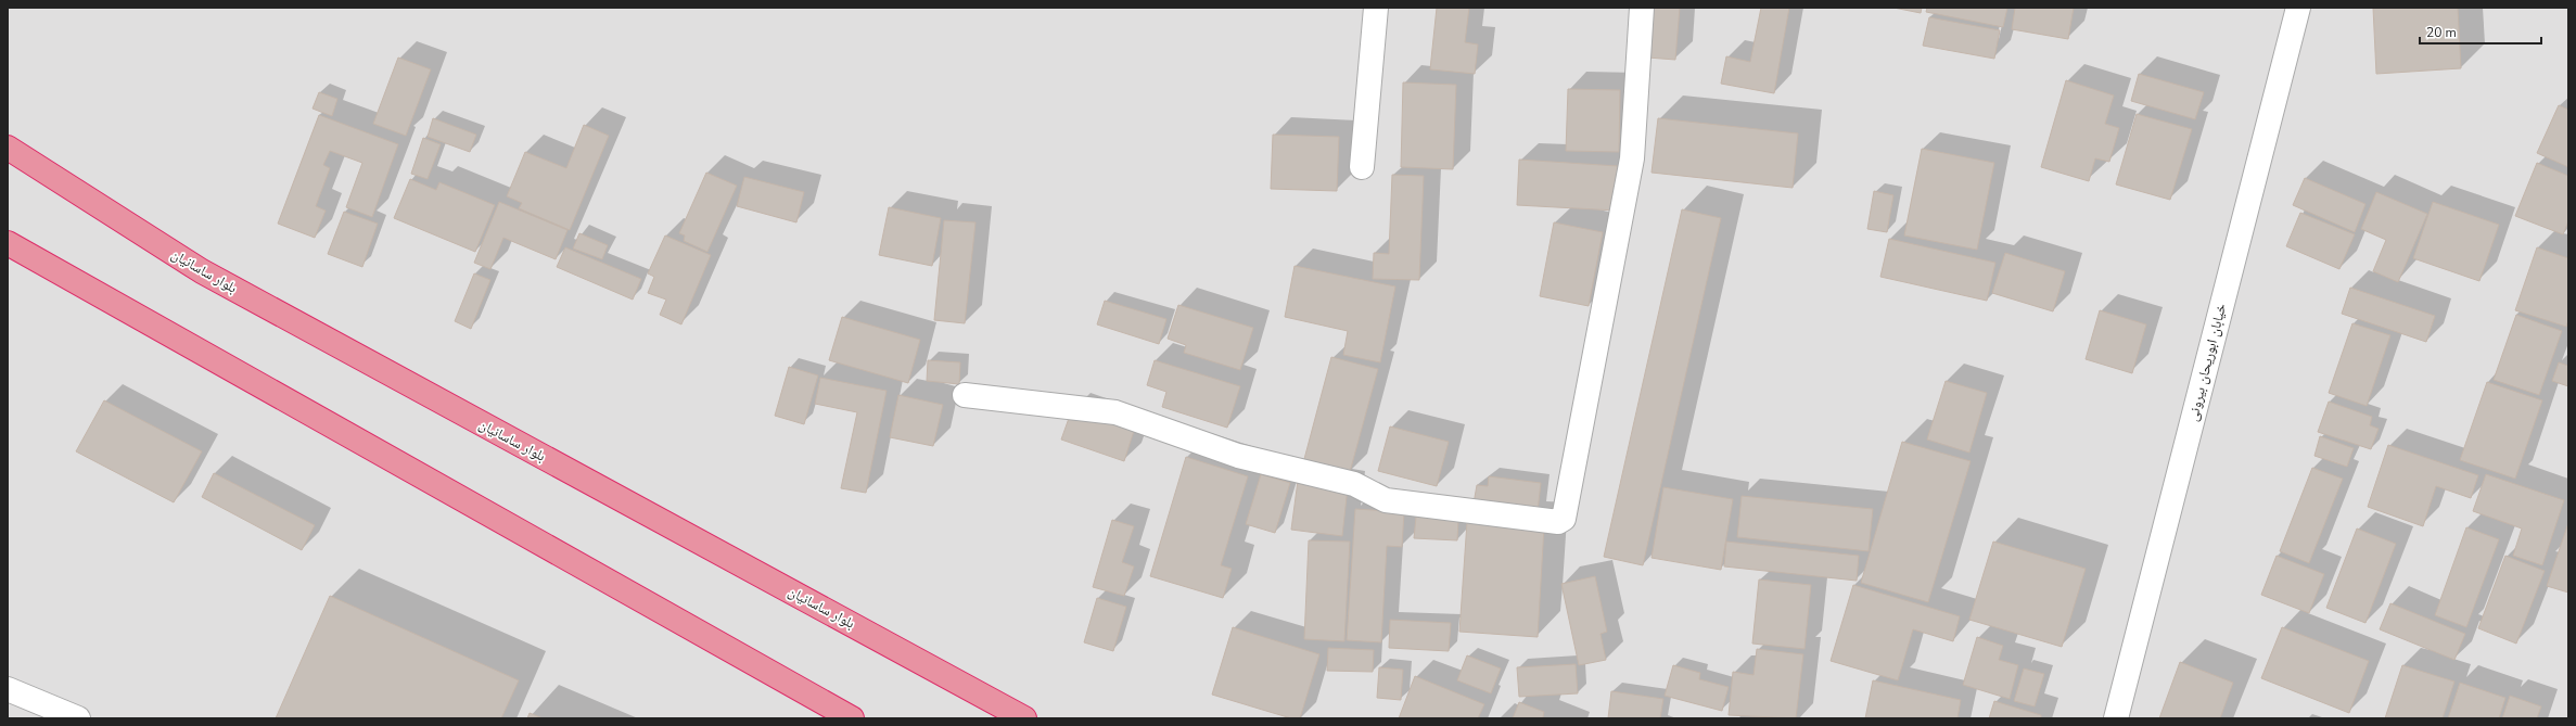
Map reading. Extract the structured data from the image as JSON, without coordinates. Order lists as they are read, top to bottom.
{
  "streets": {
    "highway": ["بلوار ساسانیان"],
    "street": ["خیابان ابوریحان بیرونی"]
  },
  "scale_bar": "20 m"
}
